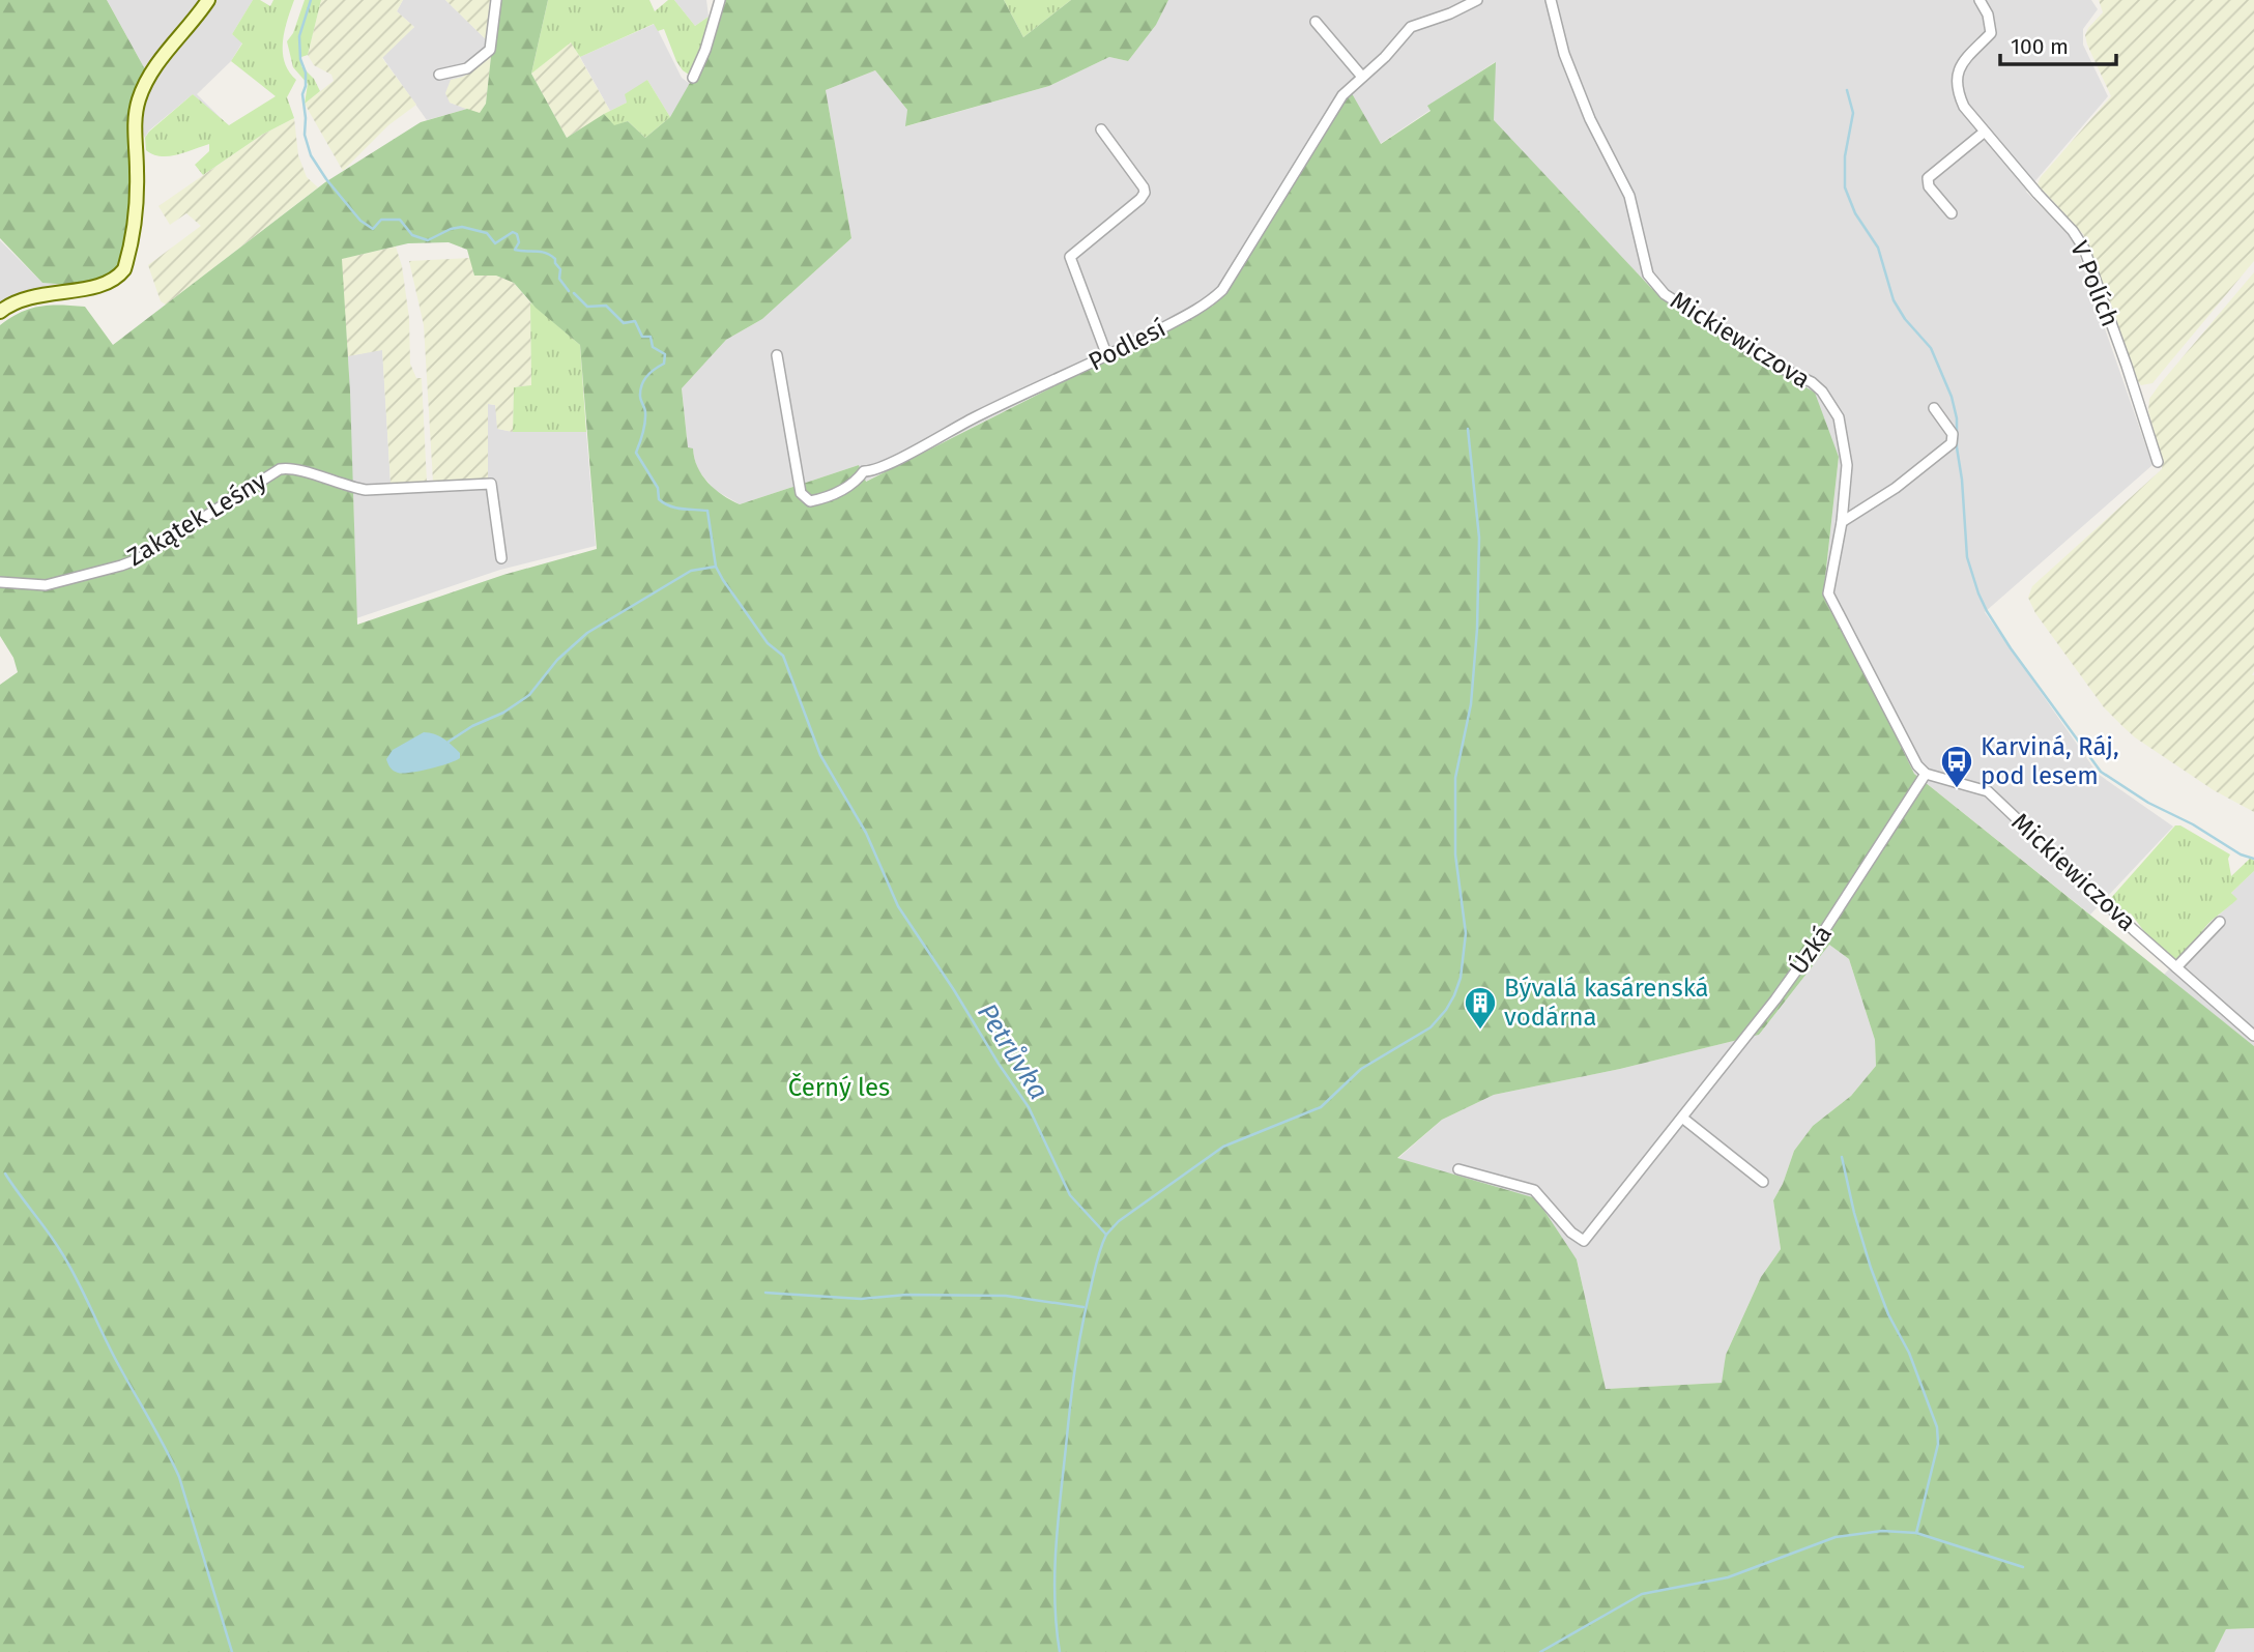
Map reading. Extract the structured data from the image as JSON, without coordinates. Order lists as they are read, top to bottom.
{
  "streets": {
    "street": [
      "V Polích",
      "Mickiewiczova",
      "Podlesí",
      "Zakątek Leśny",
      "Úzká"
    ]
  },
  "crossings": [
    ["Mickiewiczova", "Úzká"]
  ],
  "water": ["Petrůvka"],
  "parks": ["Černý les"],
  "places": {
    "bus stop": ["Karviná, Ráj, pod lesem"],
    "building": ["Bývalá kasárenská vodárna"]
  },
  "scale_bar": "100 m"
}
